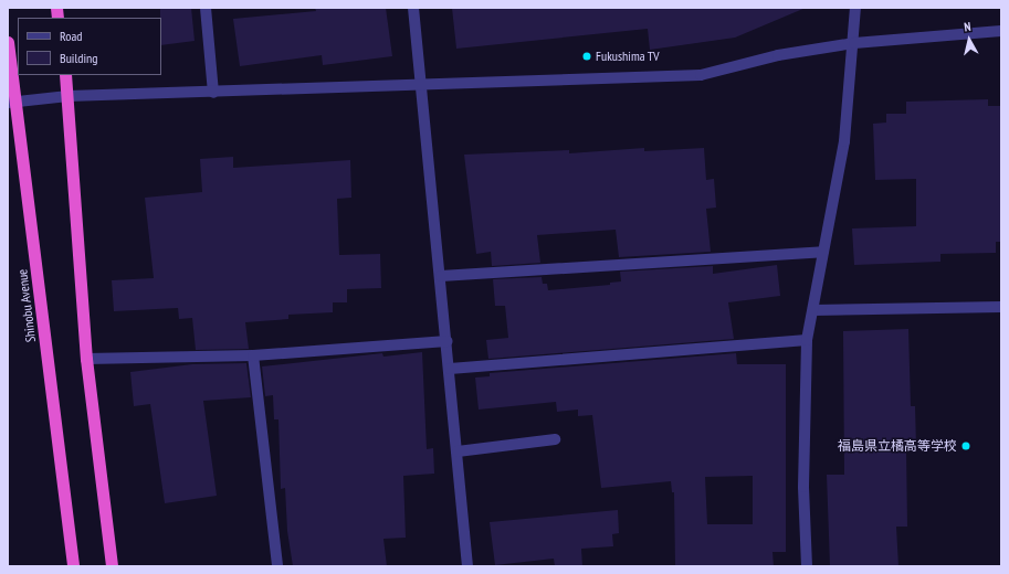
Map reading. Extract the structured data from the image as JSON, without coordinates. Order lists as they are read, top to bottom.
{
  "streets": {
    "highway": ["Shinobu Avenue"]
  },
  "places": ["Fukushima TV", "福島県立橘高等学校"],
  "legend": ["Road", "Building"],
  "north": "top"
}
